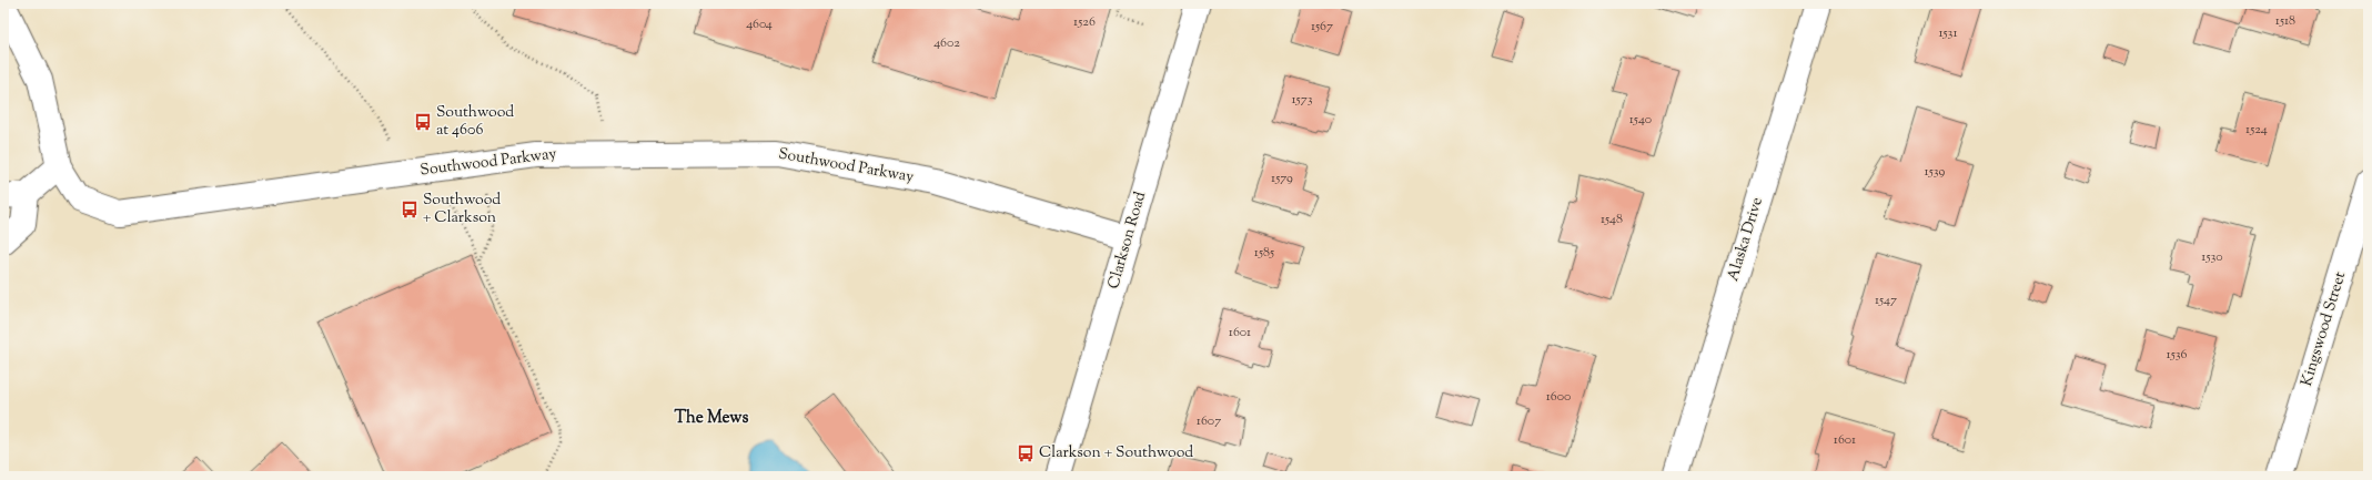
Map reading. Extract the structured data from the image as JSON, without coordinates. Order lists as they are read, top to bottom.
{
  "streets": {
    "street": [
      "Southwood Parkway",
      "Alaska Drive",
      "Clarkson Road",
      "Kingswood Street"
    ]
  },
  "crossings": [
    ["Southwood Parkway", "Clarkson Road"]
  ],
  "districts": ["The Mews"],
  "places": {
    "bus stop": ["Southwood at 4606", "Southwood + Clarkson", "Clarkson + Southwood"]
  },
  "house_numbers": [
    "1518",
    "1526",
    "4604",
    "1567",
    "1531",
    "4602",
    "1573",
    "1540",
    "1524",
    "1539",
    "1579",
    "1548",
    "1585",
    "1530",
    "1547",
    "1601",
    "1536",
    "1600",
    "1607",
    "1601"
  ]
}
